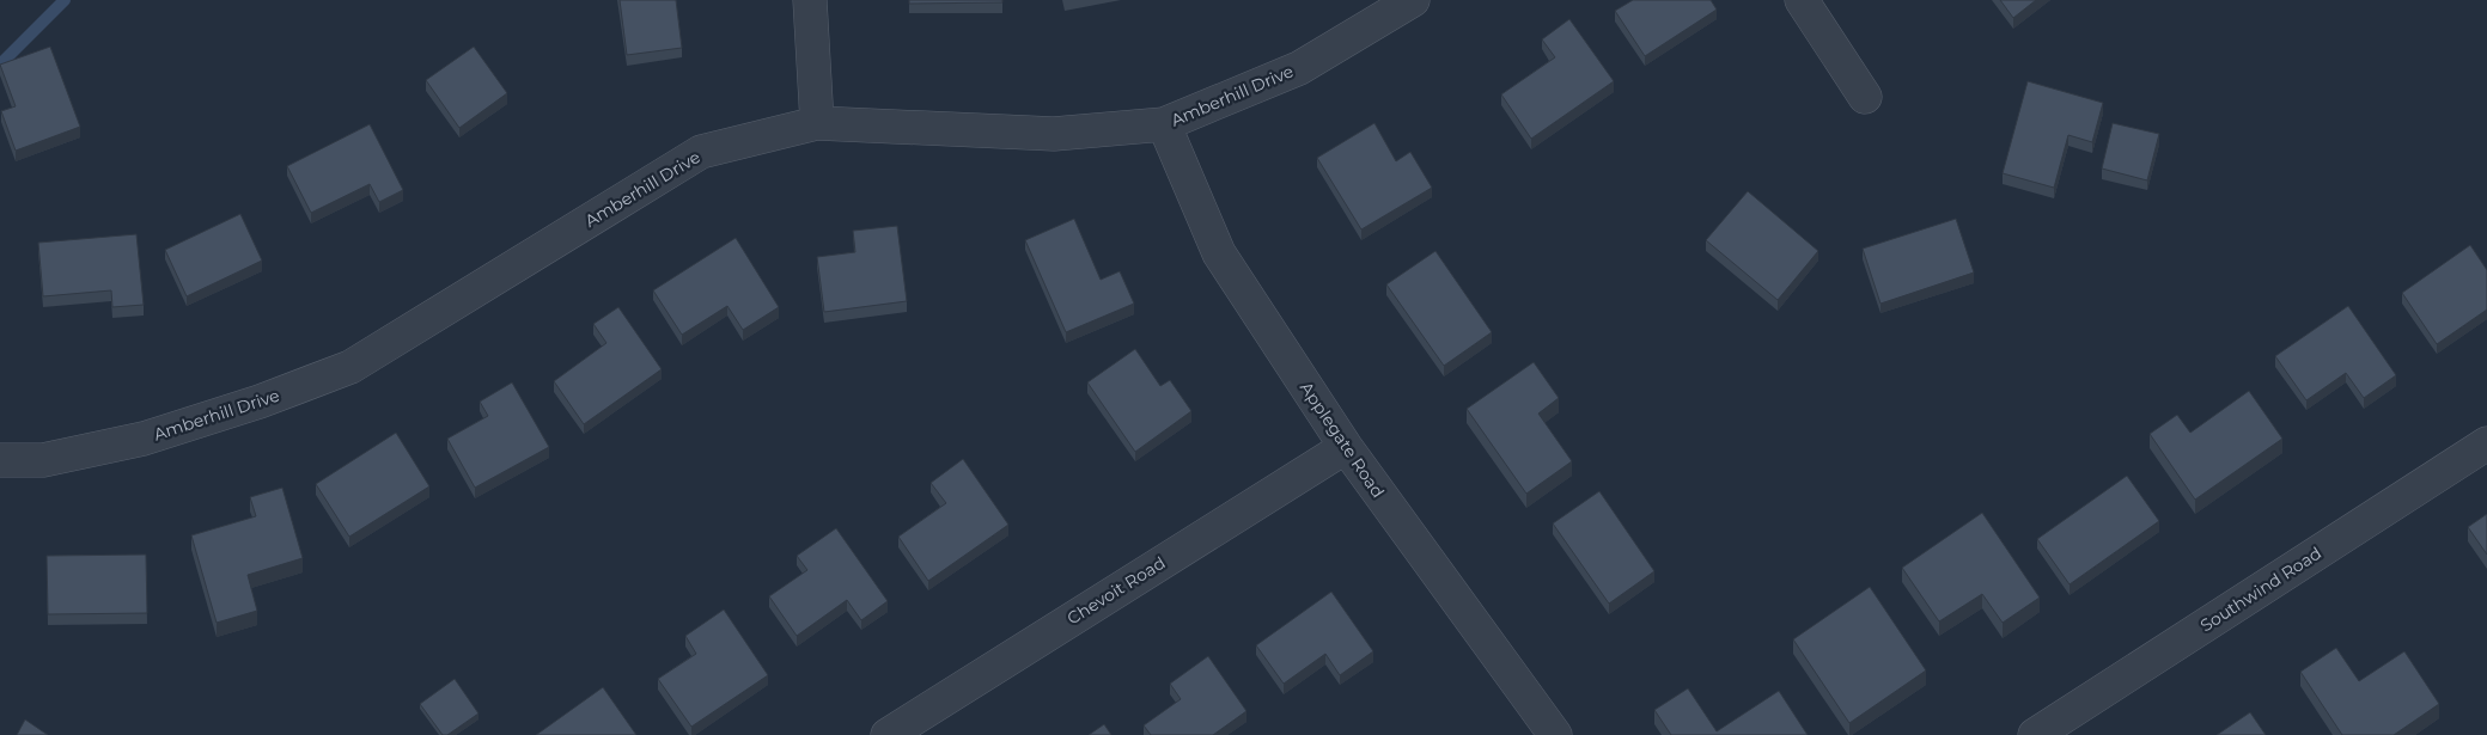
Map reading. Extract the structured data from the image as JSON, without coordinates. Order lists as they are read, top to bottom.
{
  "streets": {
    "street": [
      "Amberhill Drive",
      "Applegate Road",
      "Southwind Road",
      "Chevoit Road"
    ]
  },
  "crossings": [
    ["Amberhill Drive", "Applegate Road"],
    ["Applegate Road", "Chevoit Road"]
  ]
}
